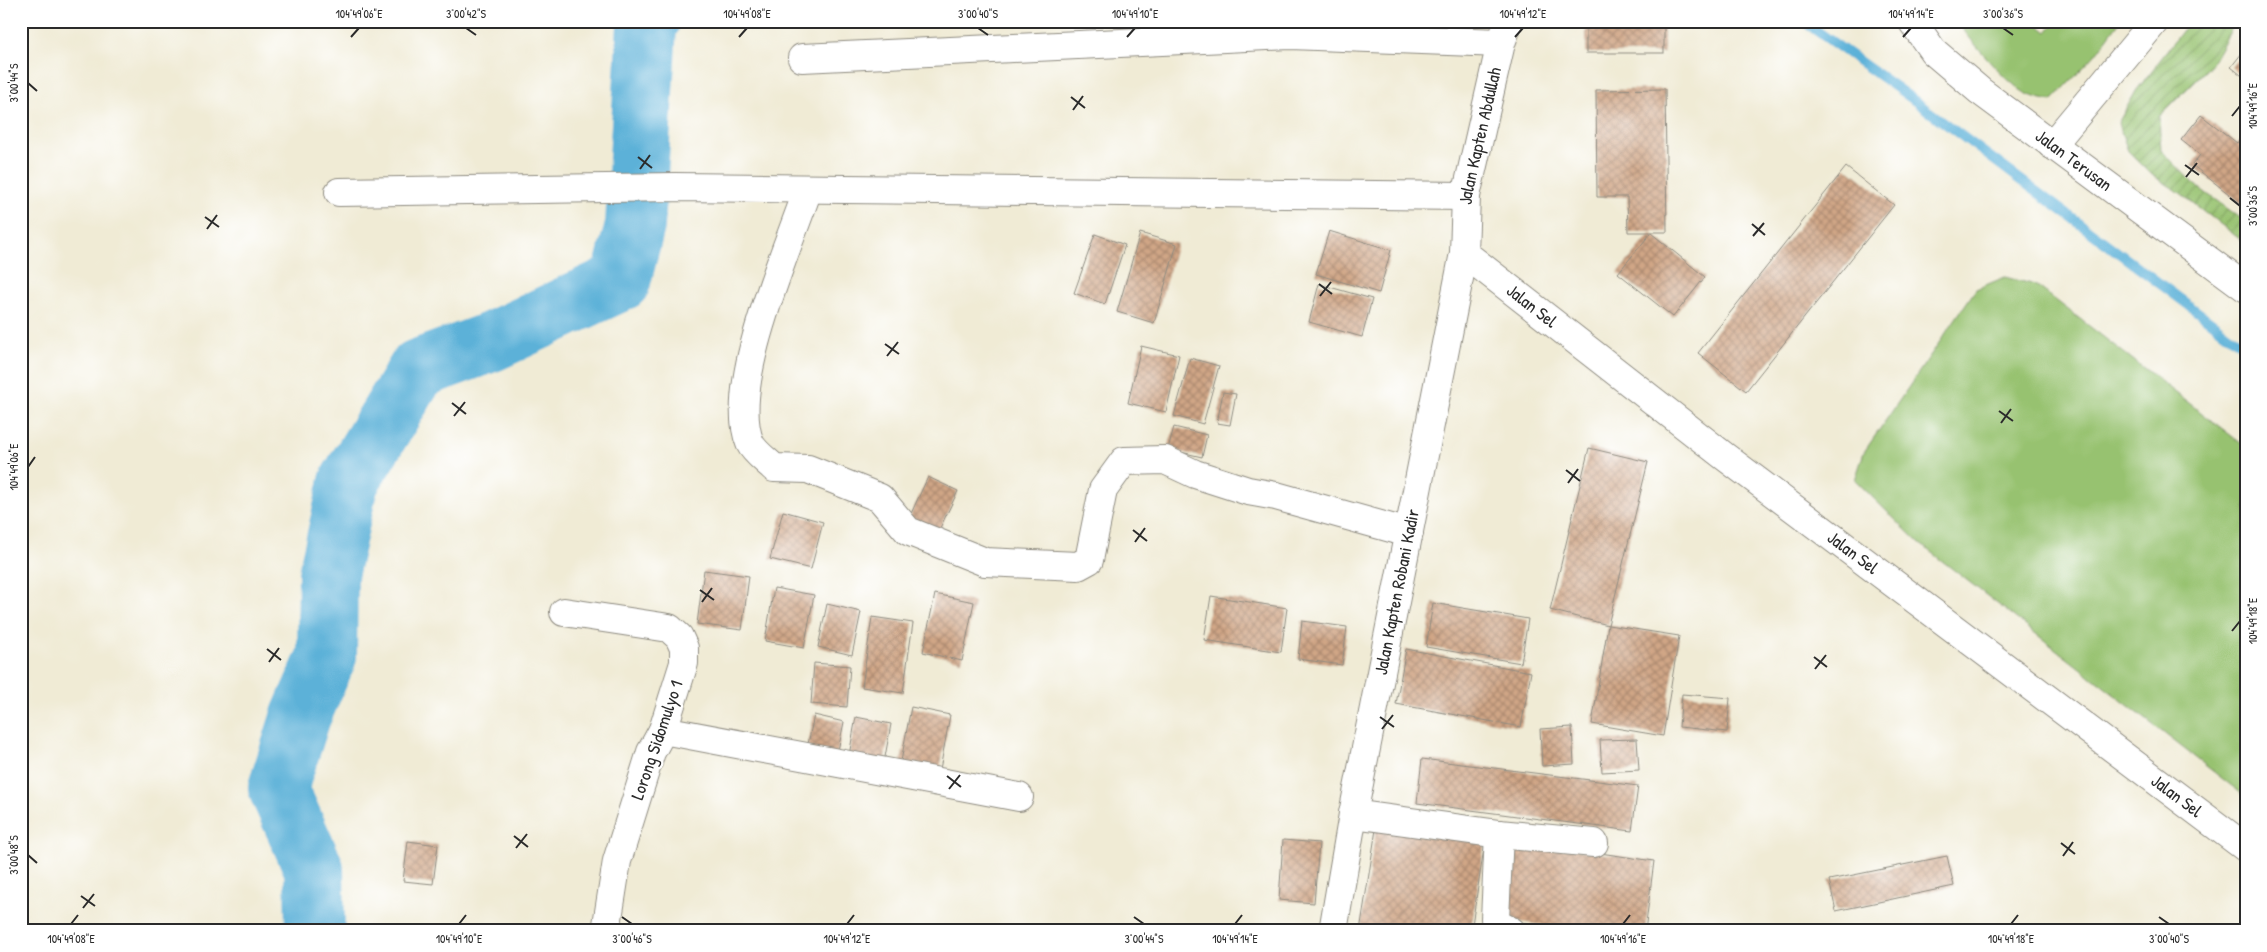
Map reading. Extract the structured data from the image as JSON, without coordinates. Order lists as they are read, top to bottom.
{
  "streets": {
    "street": [
      "Jalan Kapten Abdullah",
      "Jalan Terusan",
      "Jalan Sel",
      "Jalan Kapten Robani Kadir",
      "Lorong Sidomulyo 1"
    ]
  },
  "crossings": [
    ["Jalan Kapten Abdullah", "Jalan Sel"],
    ["Jalan Kapten Abdullah", "Jalan Kapten Robani Kadir"],
    ["Jalan Sel", "Jalan Kapten Robani Kadir"]
  ],
  "coordinates": [
    "104°49'06\"E",
    "3°00'42\"S",
    "104°49'08\"E",
    "3°00'40\"S",
    "104°49'10\"E",
    "104°49'12\"E",
    "104°49'14\"E",
    "3°00'36\"S",
    "3°00'44\"S",
    "104°49'16\"E",
    "104°49'18\"E",
    "3°00'48\"S",
    "3°00'46\"S"
  ]
}
